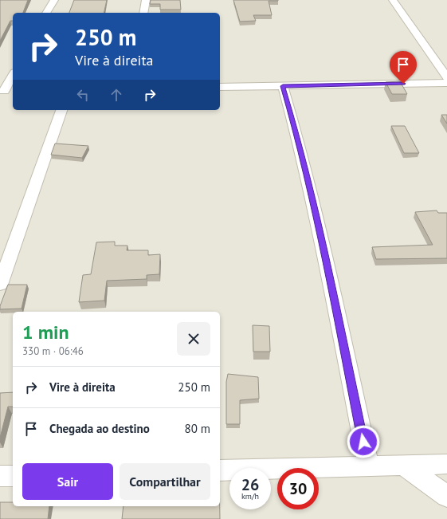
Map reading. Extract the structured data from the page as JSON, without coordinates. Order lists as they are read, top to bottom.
{
  "page": {
    "turn": ["250 m", "Vire à direita"],
    "heading": ["1 min", "330 m · 06:46"],
    "list": [
      {
        "name": "Vire à direita",
        "value": "250 m"
      },
      {
        "name": "Chegada ao destino",
        "value": "80 m"
      }
    ],
    "buttons": ["Sair", "Compartilhar"],
    "speed": "26 km/h",
    "limit": "30"
  }
}
